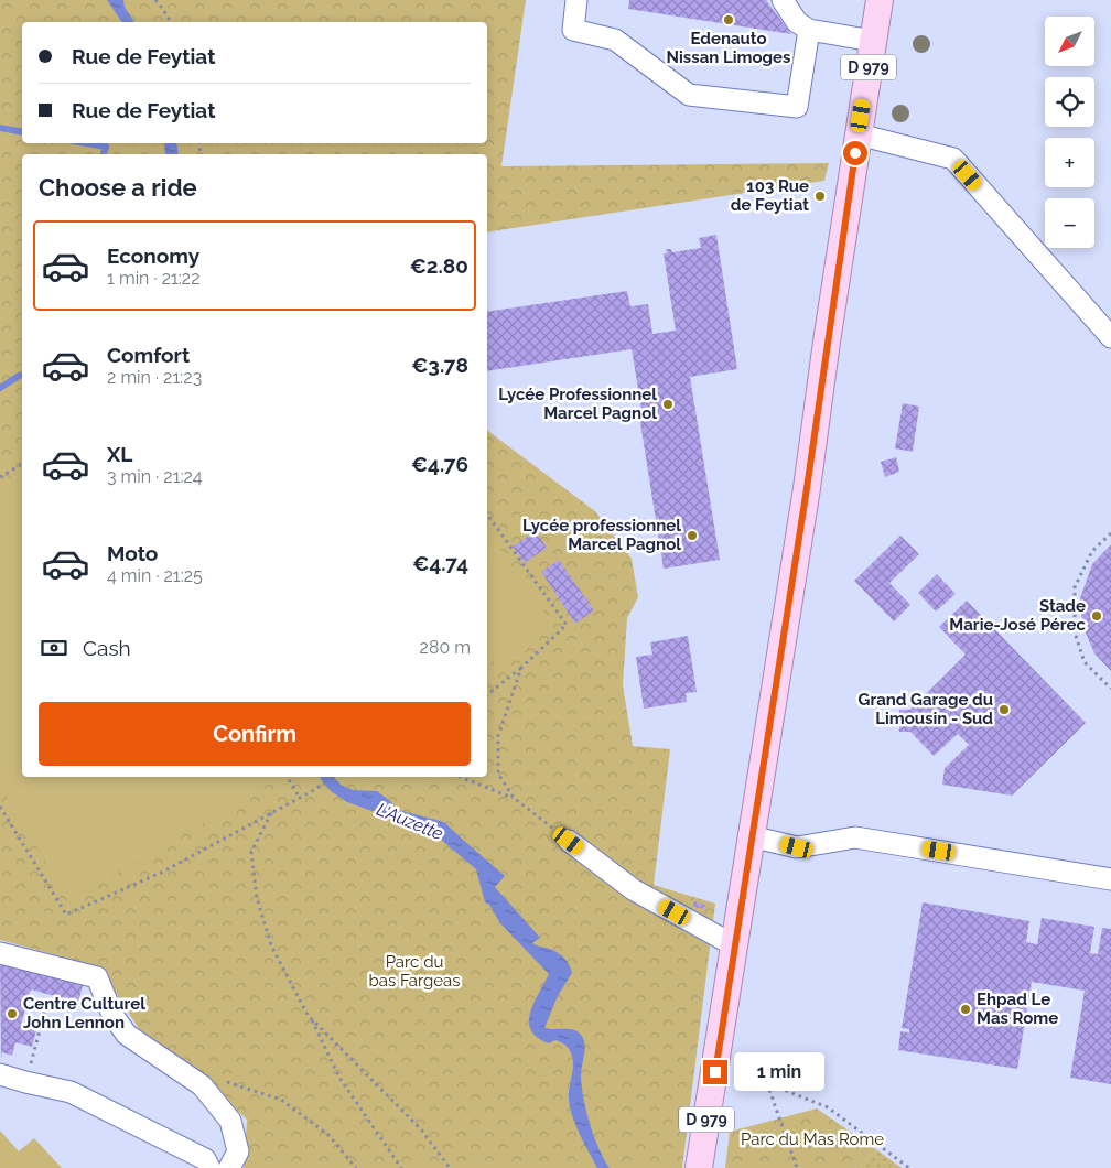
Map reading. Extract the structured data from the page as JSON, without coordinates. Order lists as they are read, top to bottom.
{
  "streets": {
    "main road": ["D 979"]
  },
  "water": ["L'Auzette"],
  "parks": ["Parc du bas Fargeas", "Parc du Mas Rome"],
  "places": [
    "Edenauto Nissan Limoges",
    "103 Rue de Feytiat",
    "Lycée Professionnel Marcel Pagnol",
    "Lycée professionnel Marcel Pagnol",
    "Stade Marie-José Pérec",
    "Grand Garage du Limousin - Sud",
    "Ehpad Le Mas Rome",
    "Centre Culturel John Lennon"
  ],
  "north": "bottom left",
  "page": {
    "map_buttons": ["+", "−"],
    "banner": ["Rue de Feytiat", "Rue de Feytiat"],
    "heading": "Choose a ride",
    "list": [
      {
        "name": "Economy",
        "note": "1 min · 21:22",
        "value": "€2.80"
      },
      {
        "name": "Comfort",
        "note": "2 min · 21:23",
        "value": "€3.78"
      },
      {
        "name": "XL",
        "note": "3 min · 21:24",
        "value": "€4.76"
      },
      {
        "name": "Moto",
        "note": "4 min · 21:25",
        "value": "€4.74"
      }
    ],
    "pay": ["Cash", "280 m"],
    "buttons": "Confirm",
    "bubble": "1 min"
  }
}
